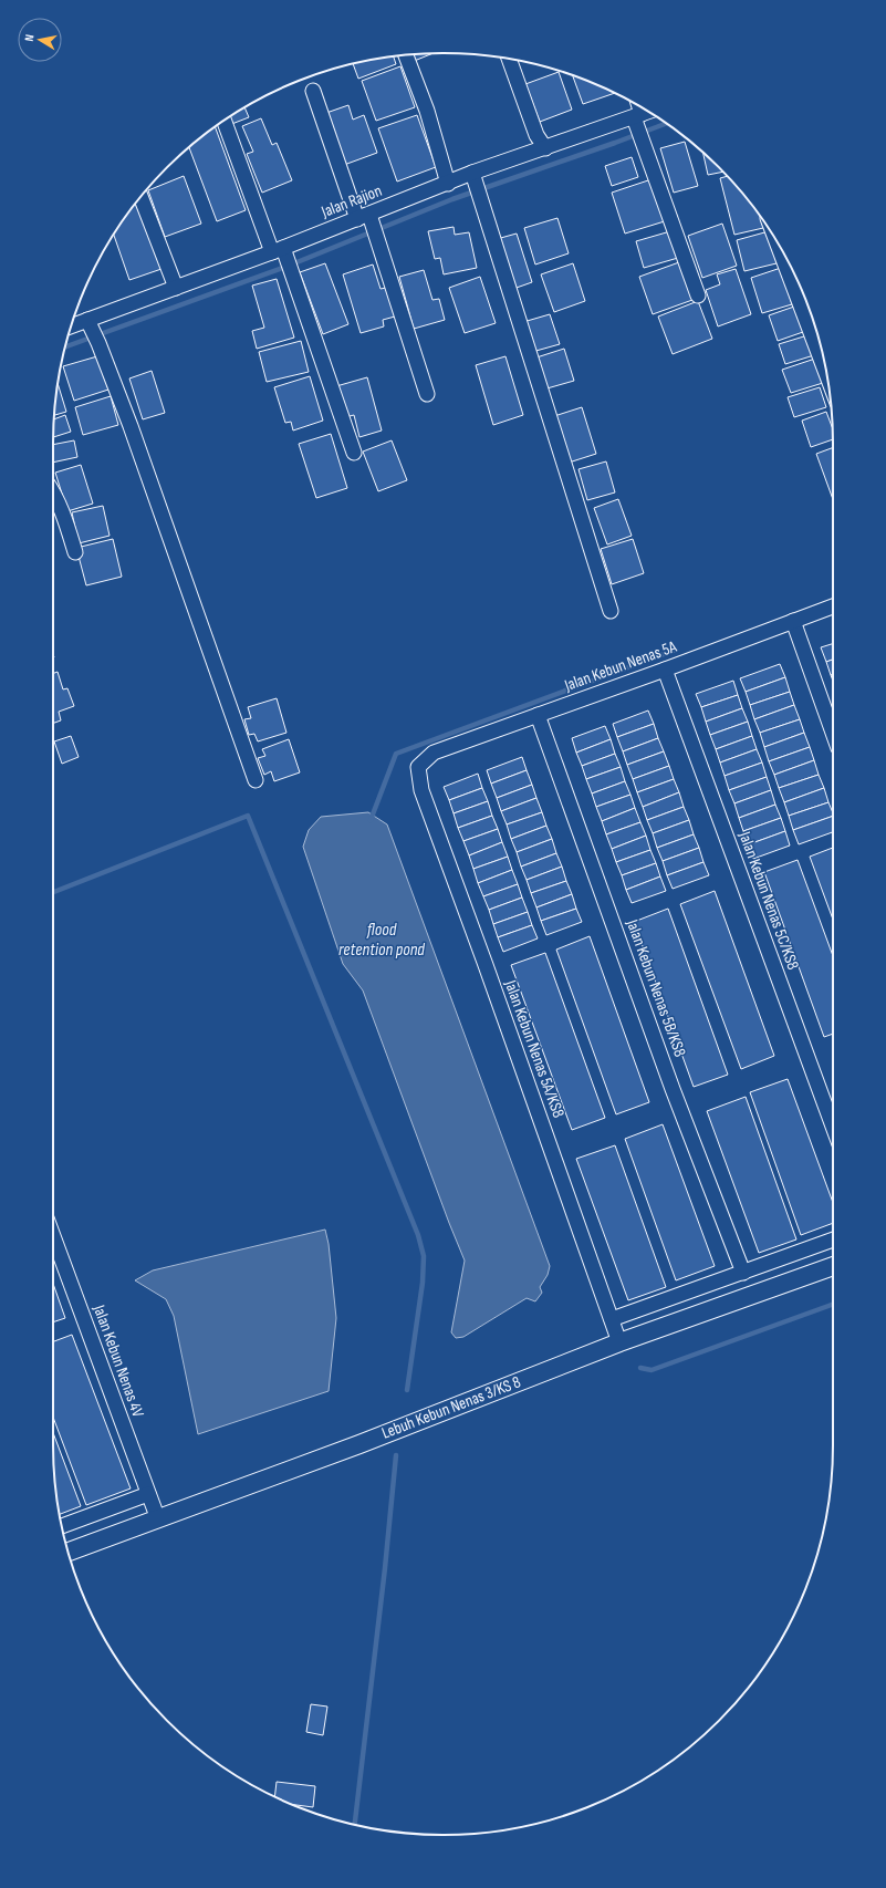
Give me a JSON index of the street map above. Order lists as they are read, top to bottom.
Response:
{
  "streets": {
    "street": [
      "Jalan Rajion",
      "Jalan Kebun Nenas 5A",
      "Jalan Kebun Nenas 5C/KS8",
      "Jalan Kebun Nenas 5B/KS8",
      "Jalan Kebun Nenas 5A/KS8",
      "Jalan Kebun Nenas 4V",
      "Lebuh Kebun Nenas 3/KS 8"
    ]
  },
  "crossings": [
    ["Jalan Kebun Nenas 5A", "Jalan Kebun Nenas 5C/KS8"],
    ["Jalan Kebun Nenas 5A", "Jalan Kebun Nenas 5B/KS8"],
    ["Jalan Kebun Nenas 5A", "Jalan Kebun Nenas 5A/KS8"],
    ["Jalan Kebun Nenas 5A/KS8", "Lebuh Kebun Nenas 3/KS 8"],
    ["Jalan Kebun Nenas 4V", "Lebuh Kebun Nenas 3/KS 8"]
  ],
  "water": ["flood retention pond"],
  "north": "left"
}
